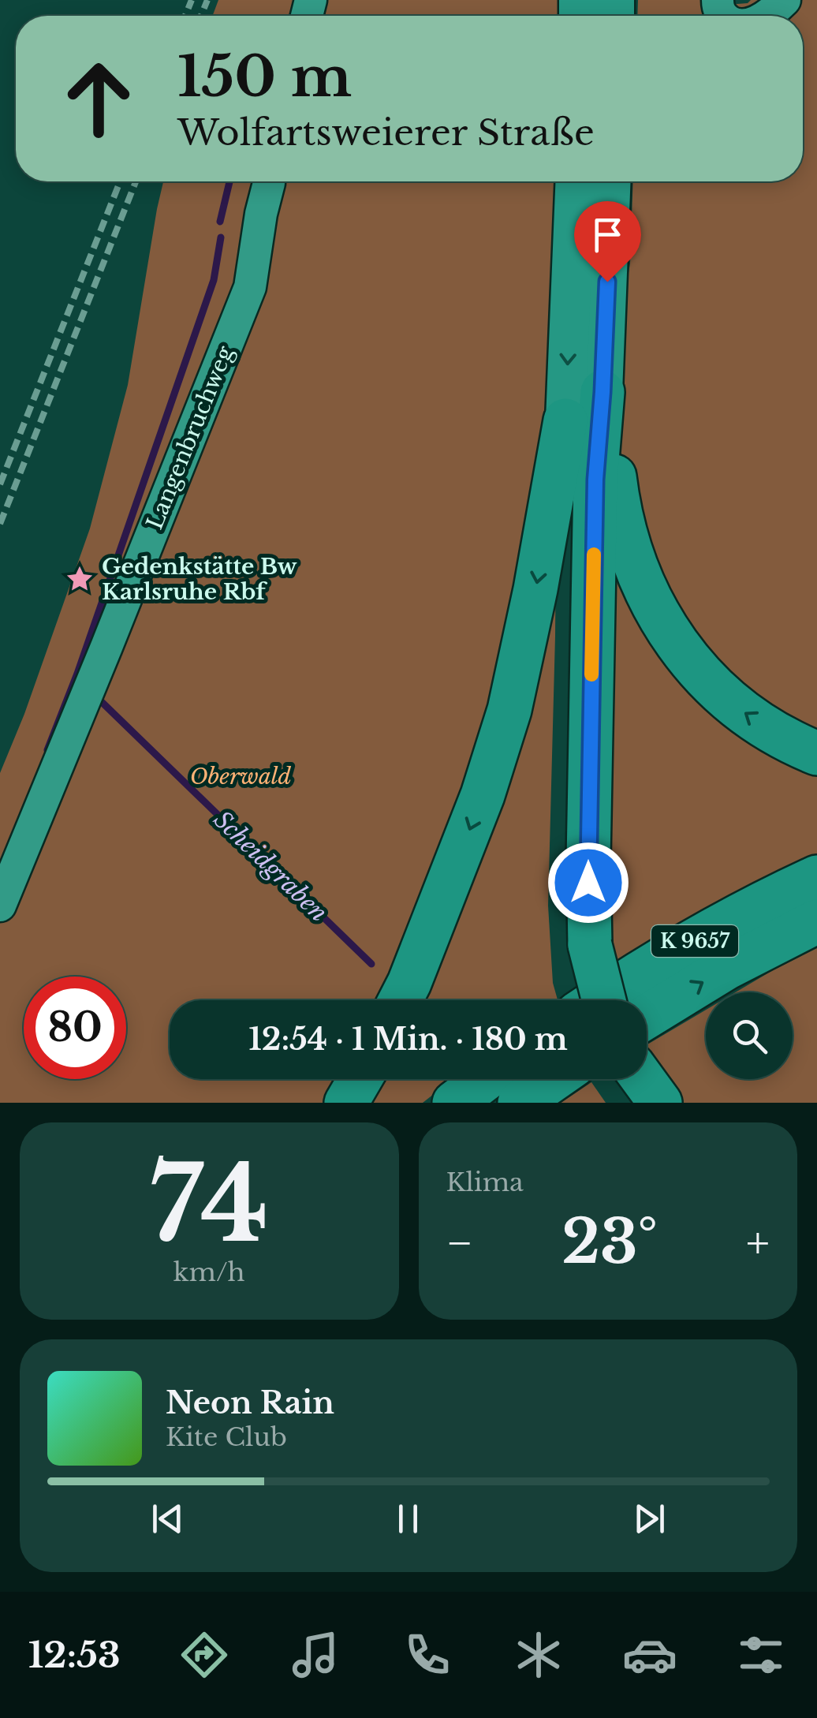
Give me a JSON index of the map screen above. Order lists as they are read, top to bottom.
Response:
{
  "streets": {
    "highway": ["K 9657"],
    "lane": ["Langenbruchweg"]
  },
  "water": ["Scheidgraben"],
  "parks": ["Oberwald"],
  "places": {
    "place": ["Gedenkstätte Bw Karlsruhe Rbf"]
  },
  "page": {
    "turn": ["150 m", "Wolfartsweierer Straße"],
    "limit": "80",
    "trip": "12:54 · 1 Min. · 180 m",
    "tile": [
      ["74", "km/h"],
      "Klima"
    ],
    "heat": ["−", "23°", "+"],
    "song": ["Neon Rain", "Kite Club"],
    "tabs": "12:53"
  }
}
